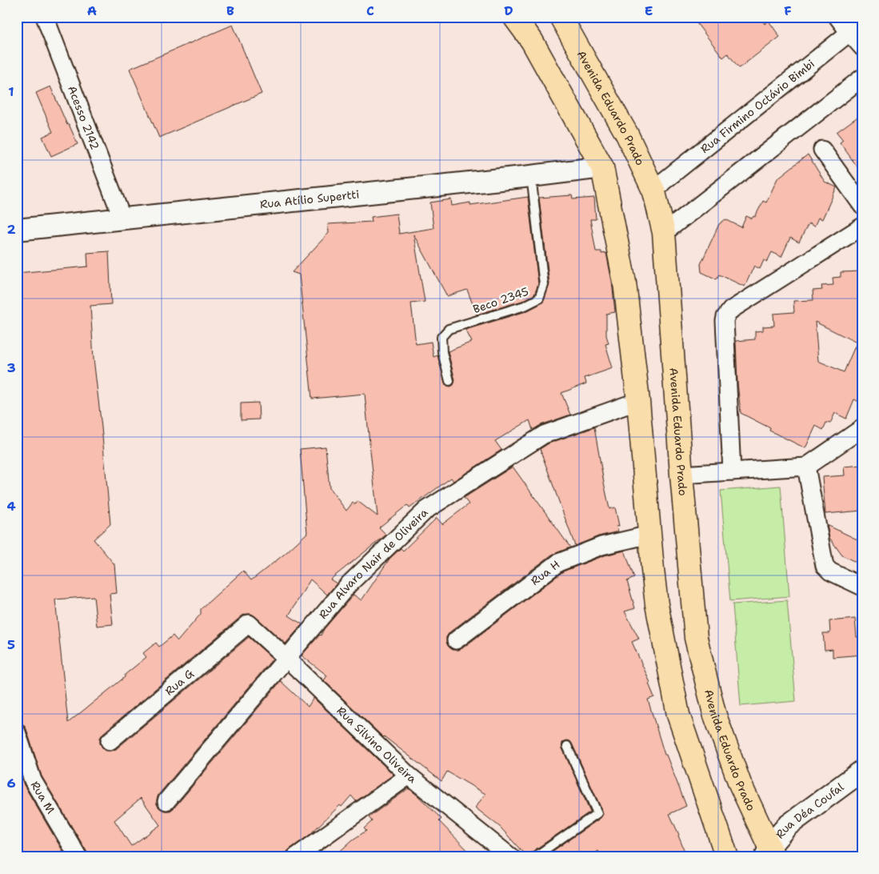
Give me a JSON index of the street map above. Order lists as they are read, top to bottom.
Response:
{
  "streets": {
    "main road": ["Avenida Eduardo Prado"],
    "street": [
      "Rua Firmino Octávio Bimbi",
      "Acesso 2142",
      "Rua Atílio Supertti",
      "Rua Alvaro Nair de Oliveira",
      "Rua H",
      "Rua G",
      "Rua Silvino Oliveira",
      "Rua M",
      "Rua Déa Coufal"
    ],
    "lane": ["Beco 2345"]
  },
  "crossings": [
    ["Rua Firmino Octávio Bimbi", "Avenida Eduardo Prado"],
    ["Avenida Eduardo Prado", "Rua Déa Coufal"],
    ["Acesso 2142", "Rua Atílio Supertti"],
    ["Rua Atílio Supertti", "Beco 2345"],
    ["Rua Alvaro Nair de Oliveira", "Rua Silvino Oliveira"],
    ["Rua G", "Rua Silvino Oliveira"]
  ],
  "grid": {
    "columns": [
      "A",
      "B",
      "C",
      "D",
      "E",
      "F"
    ],
    "rows": [
      "1",
      "2",
      "3",
      "4",
      "5",
      "6"
    ]
  }
}
